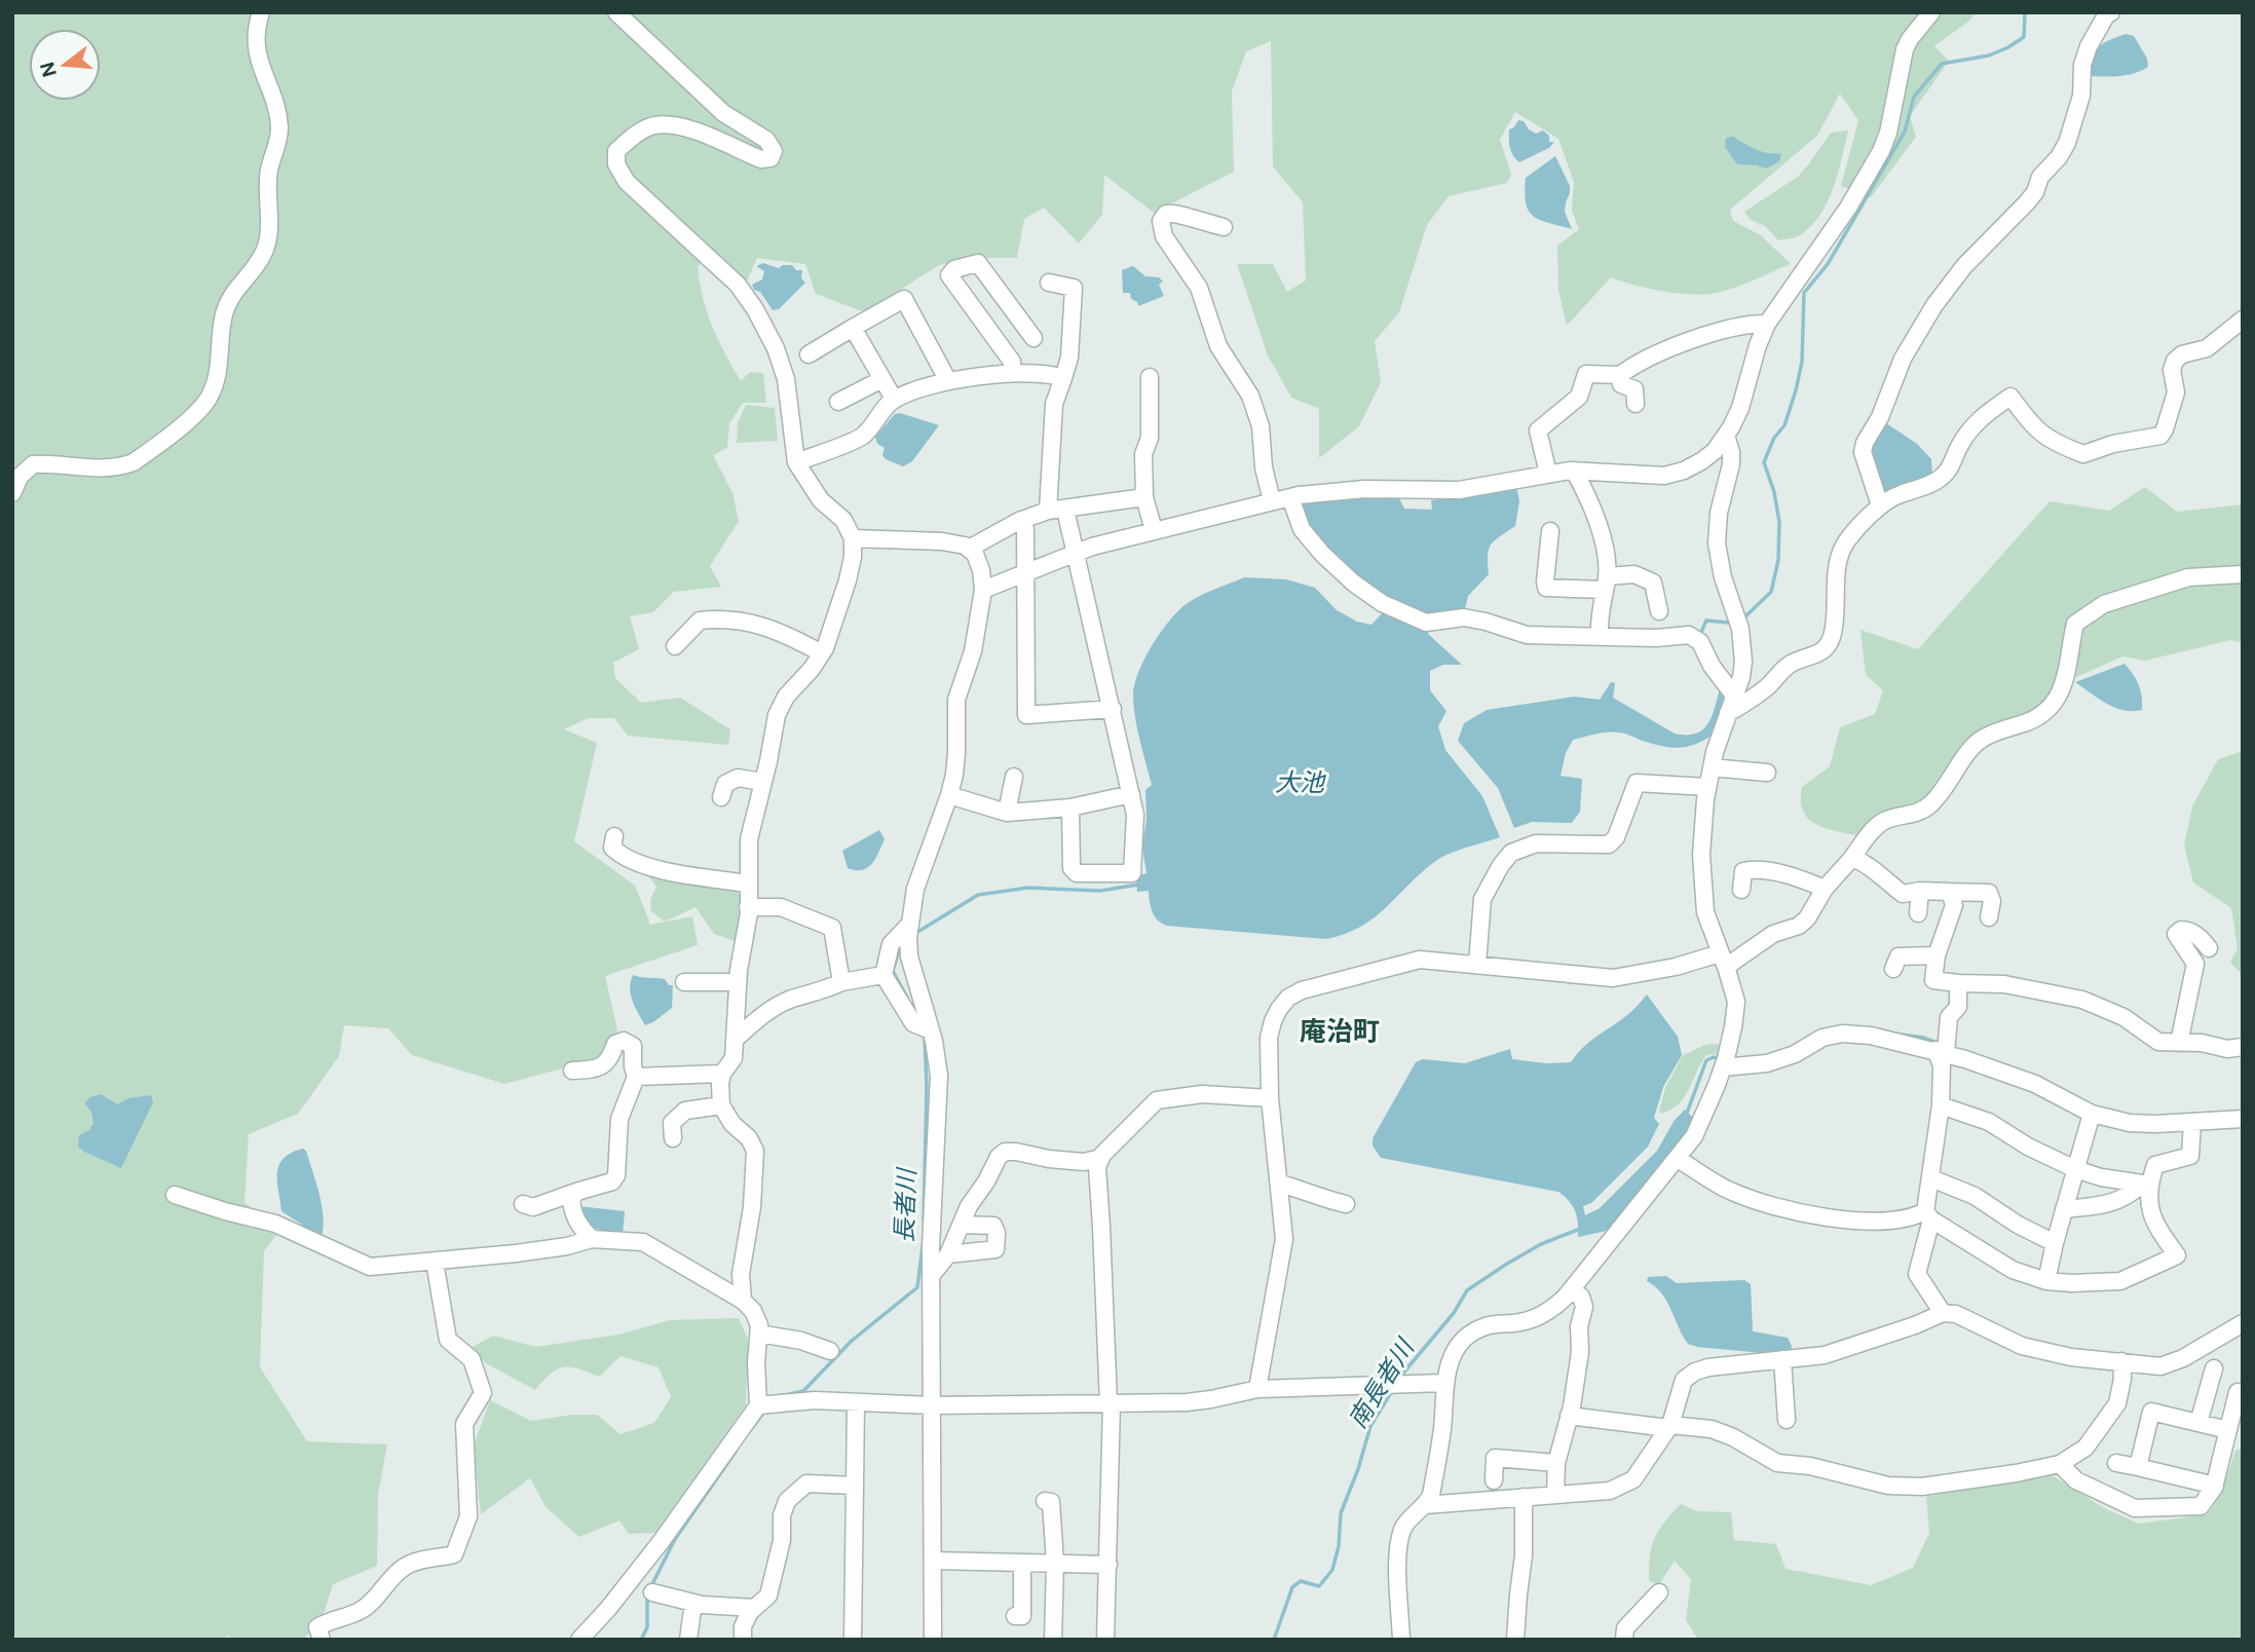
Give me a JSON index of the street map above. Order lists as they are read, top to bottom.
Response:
{
  "districts": ["庵治町"],
  "water": ["大池", "長者川", "南長者川"],
  "north": "left"
}
